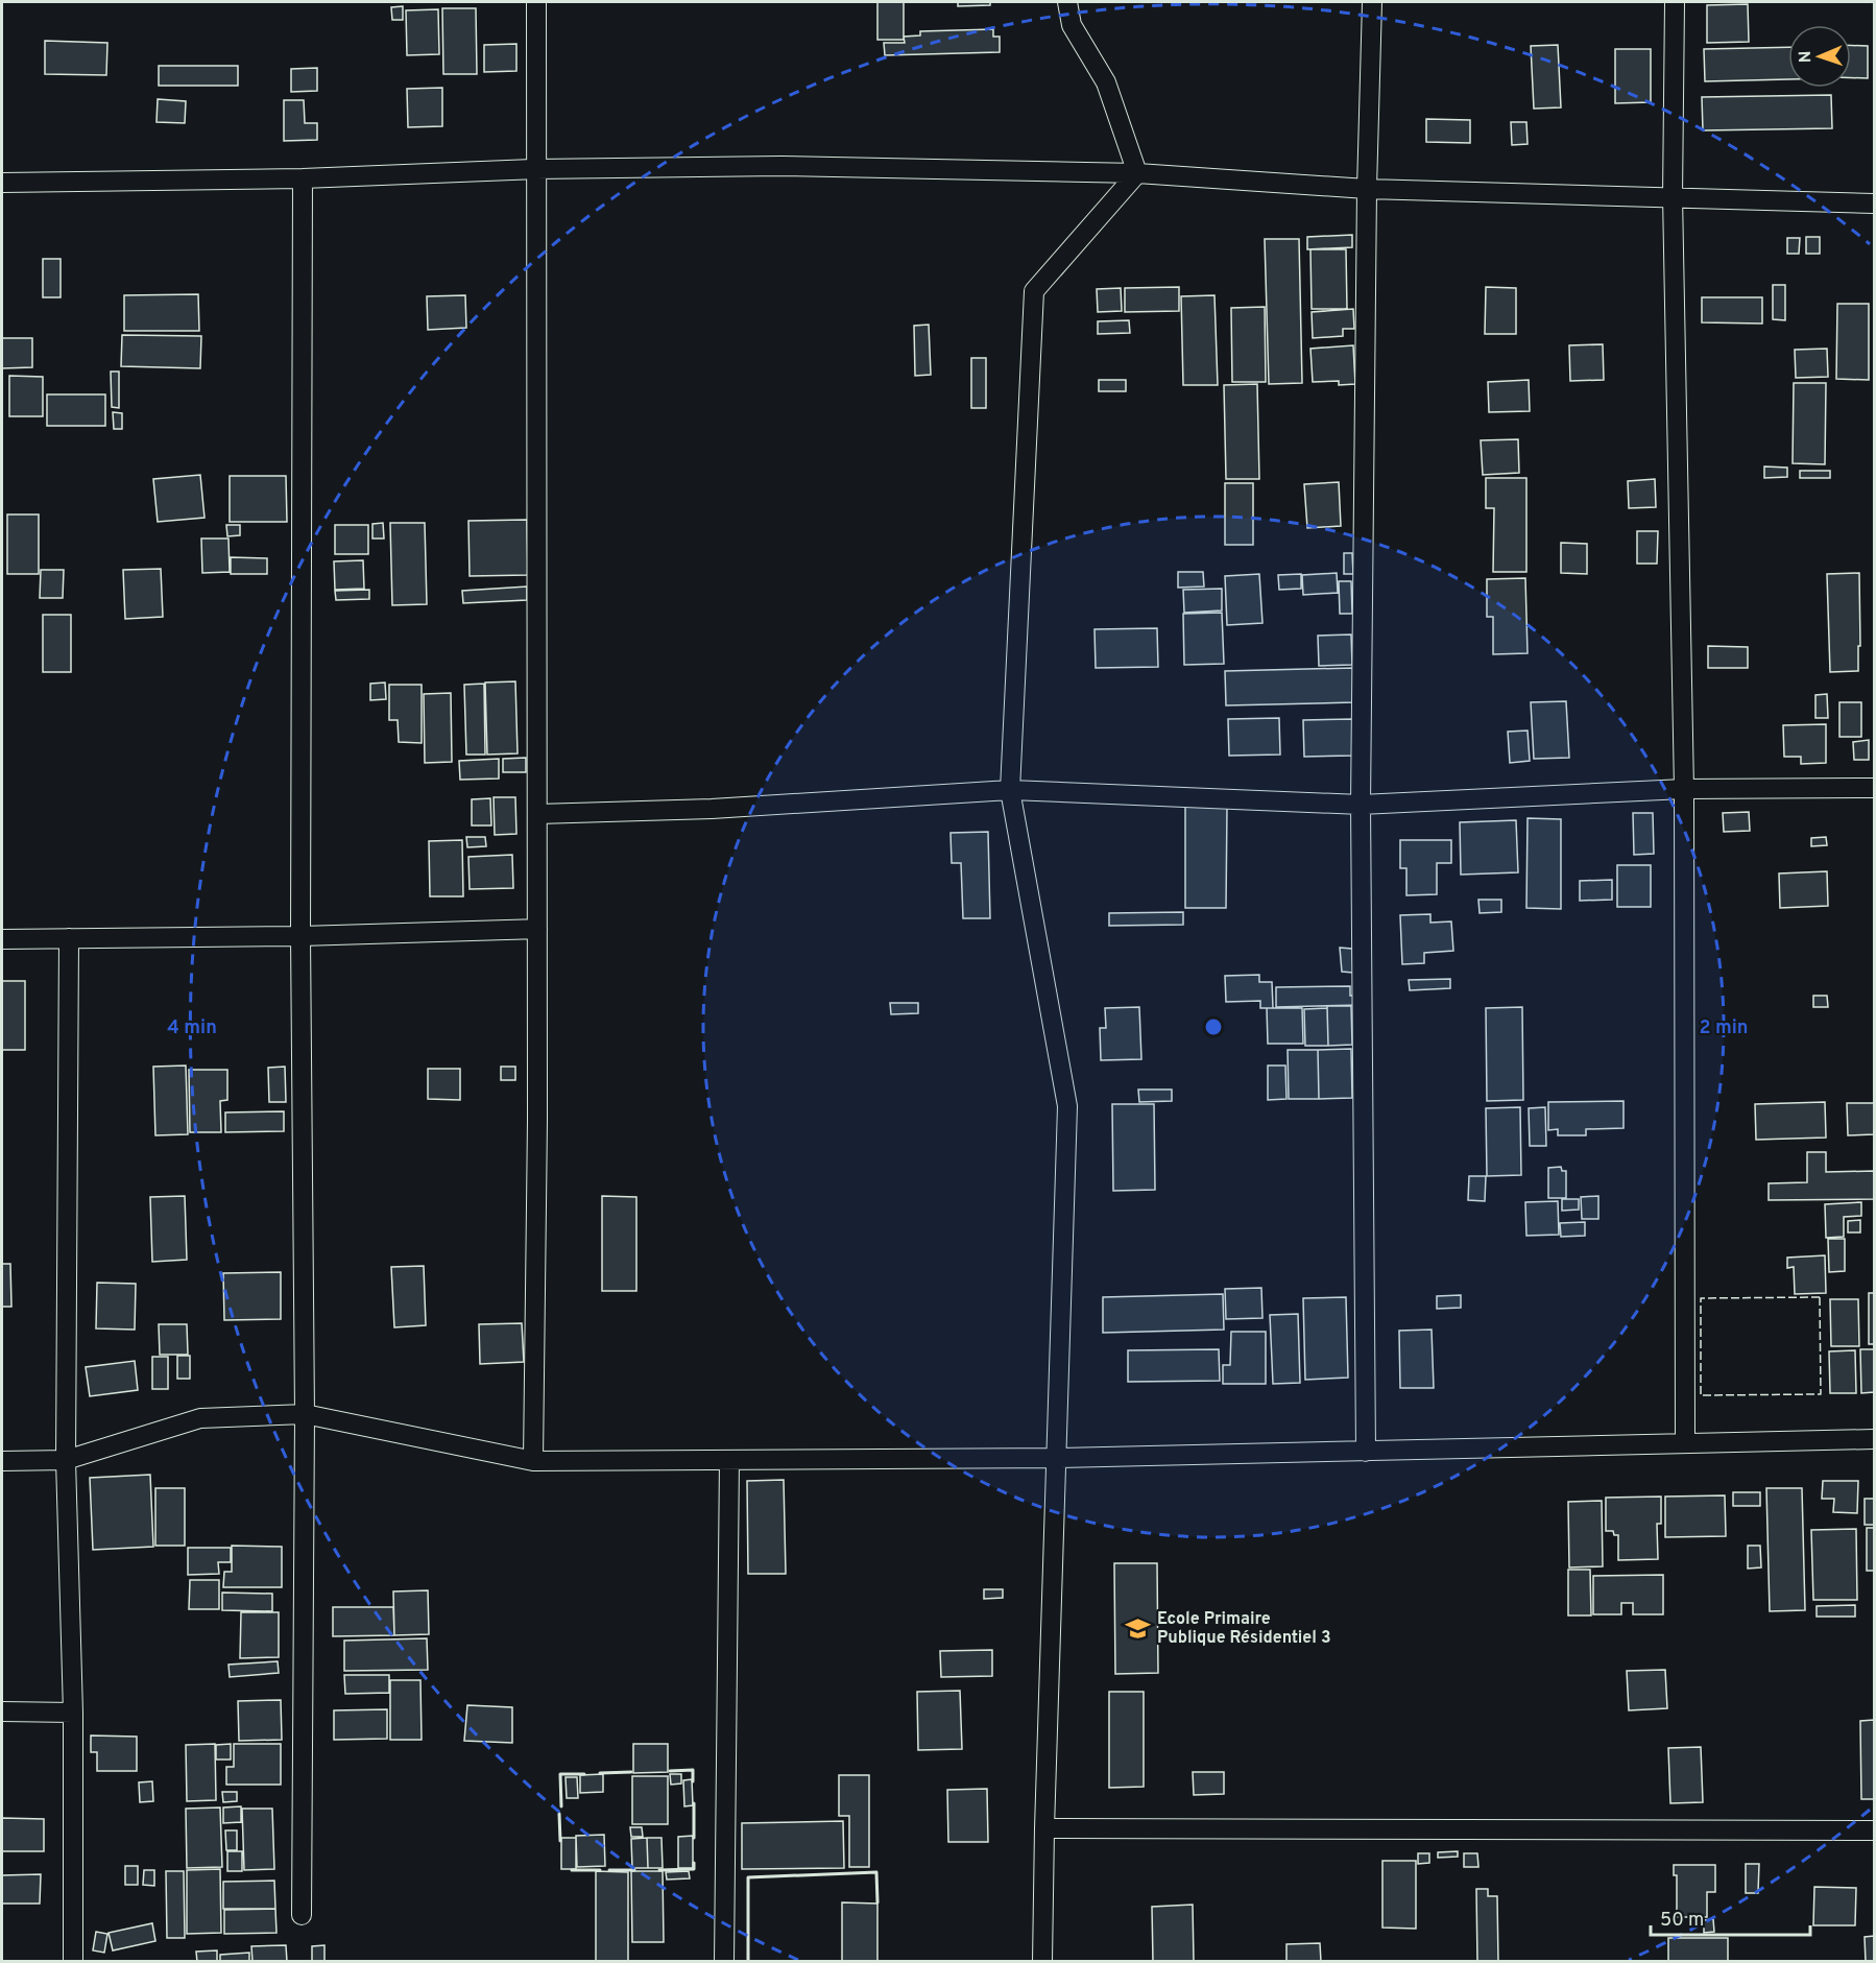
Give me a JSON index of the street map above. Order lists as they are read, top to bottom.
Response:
{
  "places": {
    "school or university": ["Ecole Primaire Publique Résidentiel 3"]
  },
  "scale_bar": "50 m",
  "north": "left",
  "rings": ["2 min", "4 min"]
}
